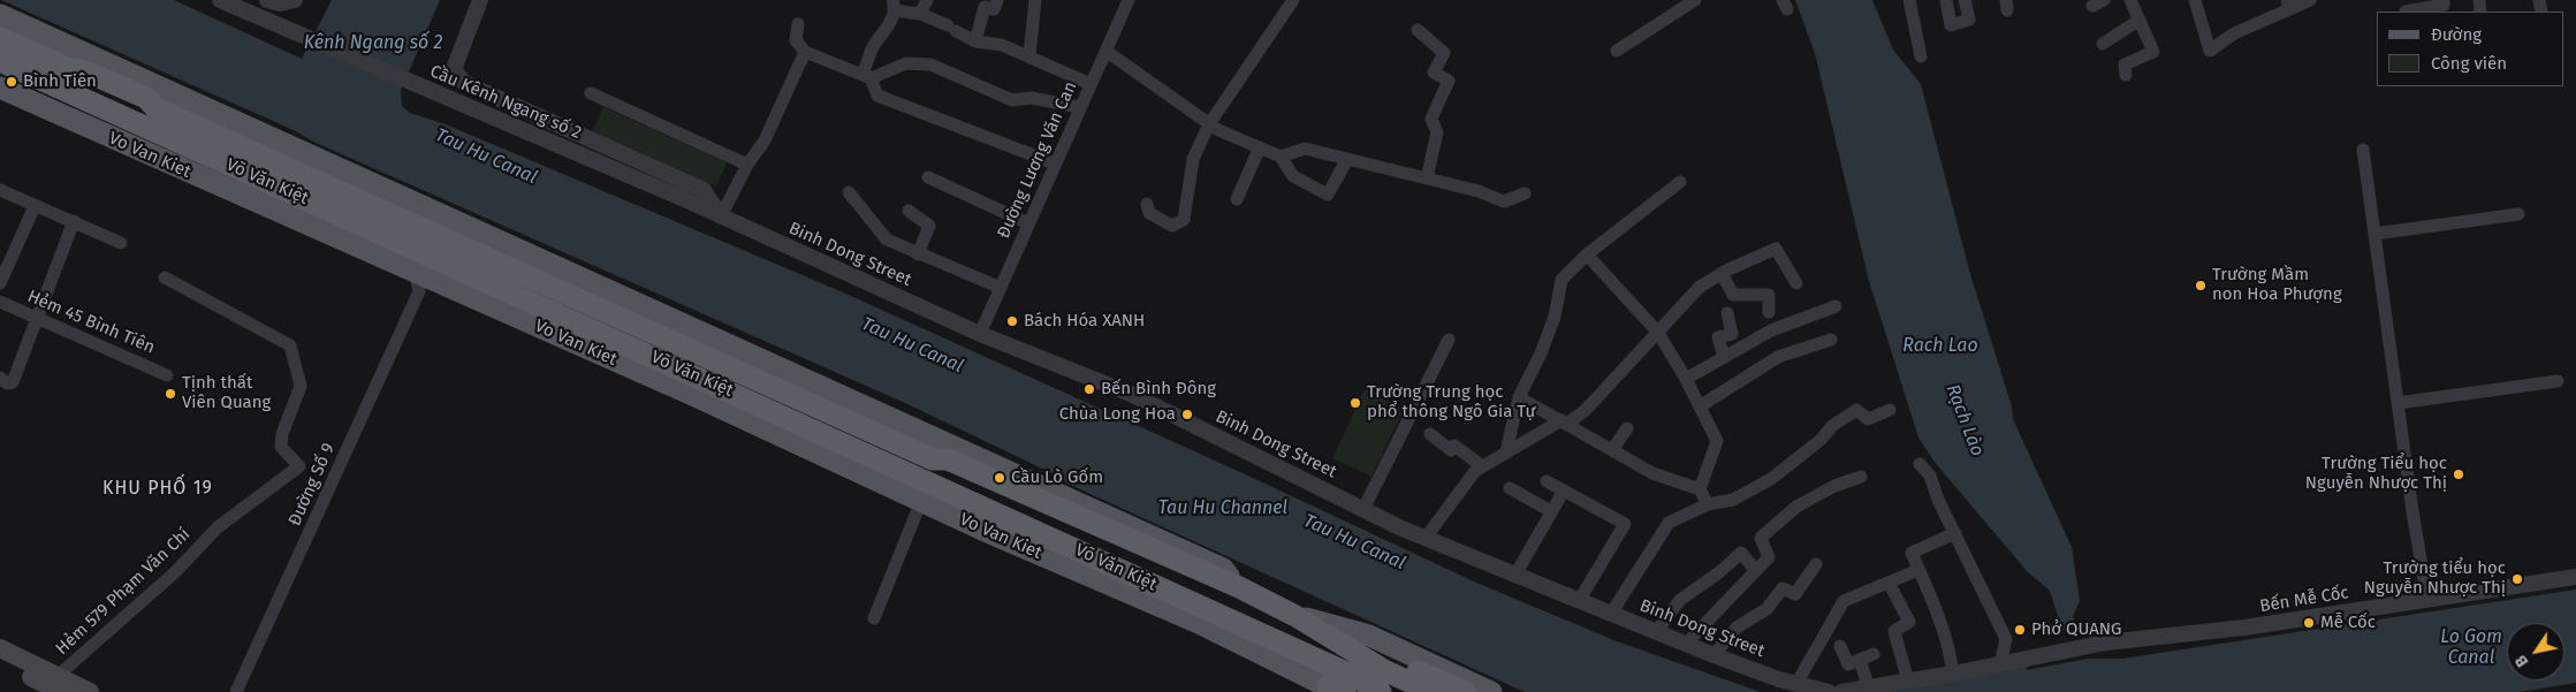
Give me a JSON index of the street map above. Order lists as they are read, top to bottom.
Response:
{
  "streets": {
    "highway": ["Võ Văn Kiệt"],
    "main road": ["Vo Van Kiet"],
    "street": [
      "Cầu Kênh Ngang số 2",
      "Đường Lương Văn Can",
      "Binh Dong Street",
      "Hẻm 45 Bình Tiên",
      "Đường Số 9",
      "Hẻm 579 Phạm Văn Chí",
      "Bến Mễ Cốc"
    ]
  },
  "crossings": [
    ["Cầu Kênh Ngang số 2", "Binh Dong Street"],
    ["Vo Van Kiet", "Đường Số 9"],
    ["Đường Lương Văn Can", "Binh Dong Street"]
  ],
  "districts": ["KHU PHỐ 19"],
  "water": [
    "Kênh Ngang số 2",
    "Tau Hu Canal",
    "Rach Lao",
    "Rạch Lào",
    "Tau Hu Channel",
    "Lo Gom Canal"
  ],
  "places": [
    "Bình Tiên",
    "Trường Mầm non Hoa Phượng",
    "Bách Hóa XANH",
    "Bến Bình Đông",
    "Tịnh thất Viên Quang",
    "Trường Trung học phổ thông Ngô Gia Tự",
    "Chùa Long Hoa",
    "Trường Tiểu học Nguyễn Nhược Thị",
    "Cầu Lò Gốm",
    "Trường tiểu học Nguyễn Nhược Thị",
    "Mễ Cốc",
    "Phở QUANG"
  ],
  "legend": ["Đường", "Công viên"],
  "north": "bottom left"
}
